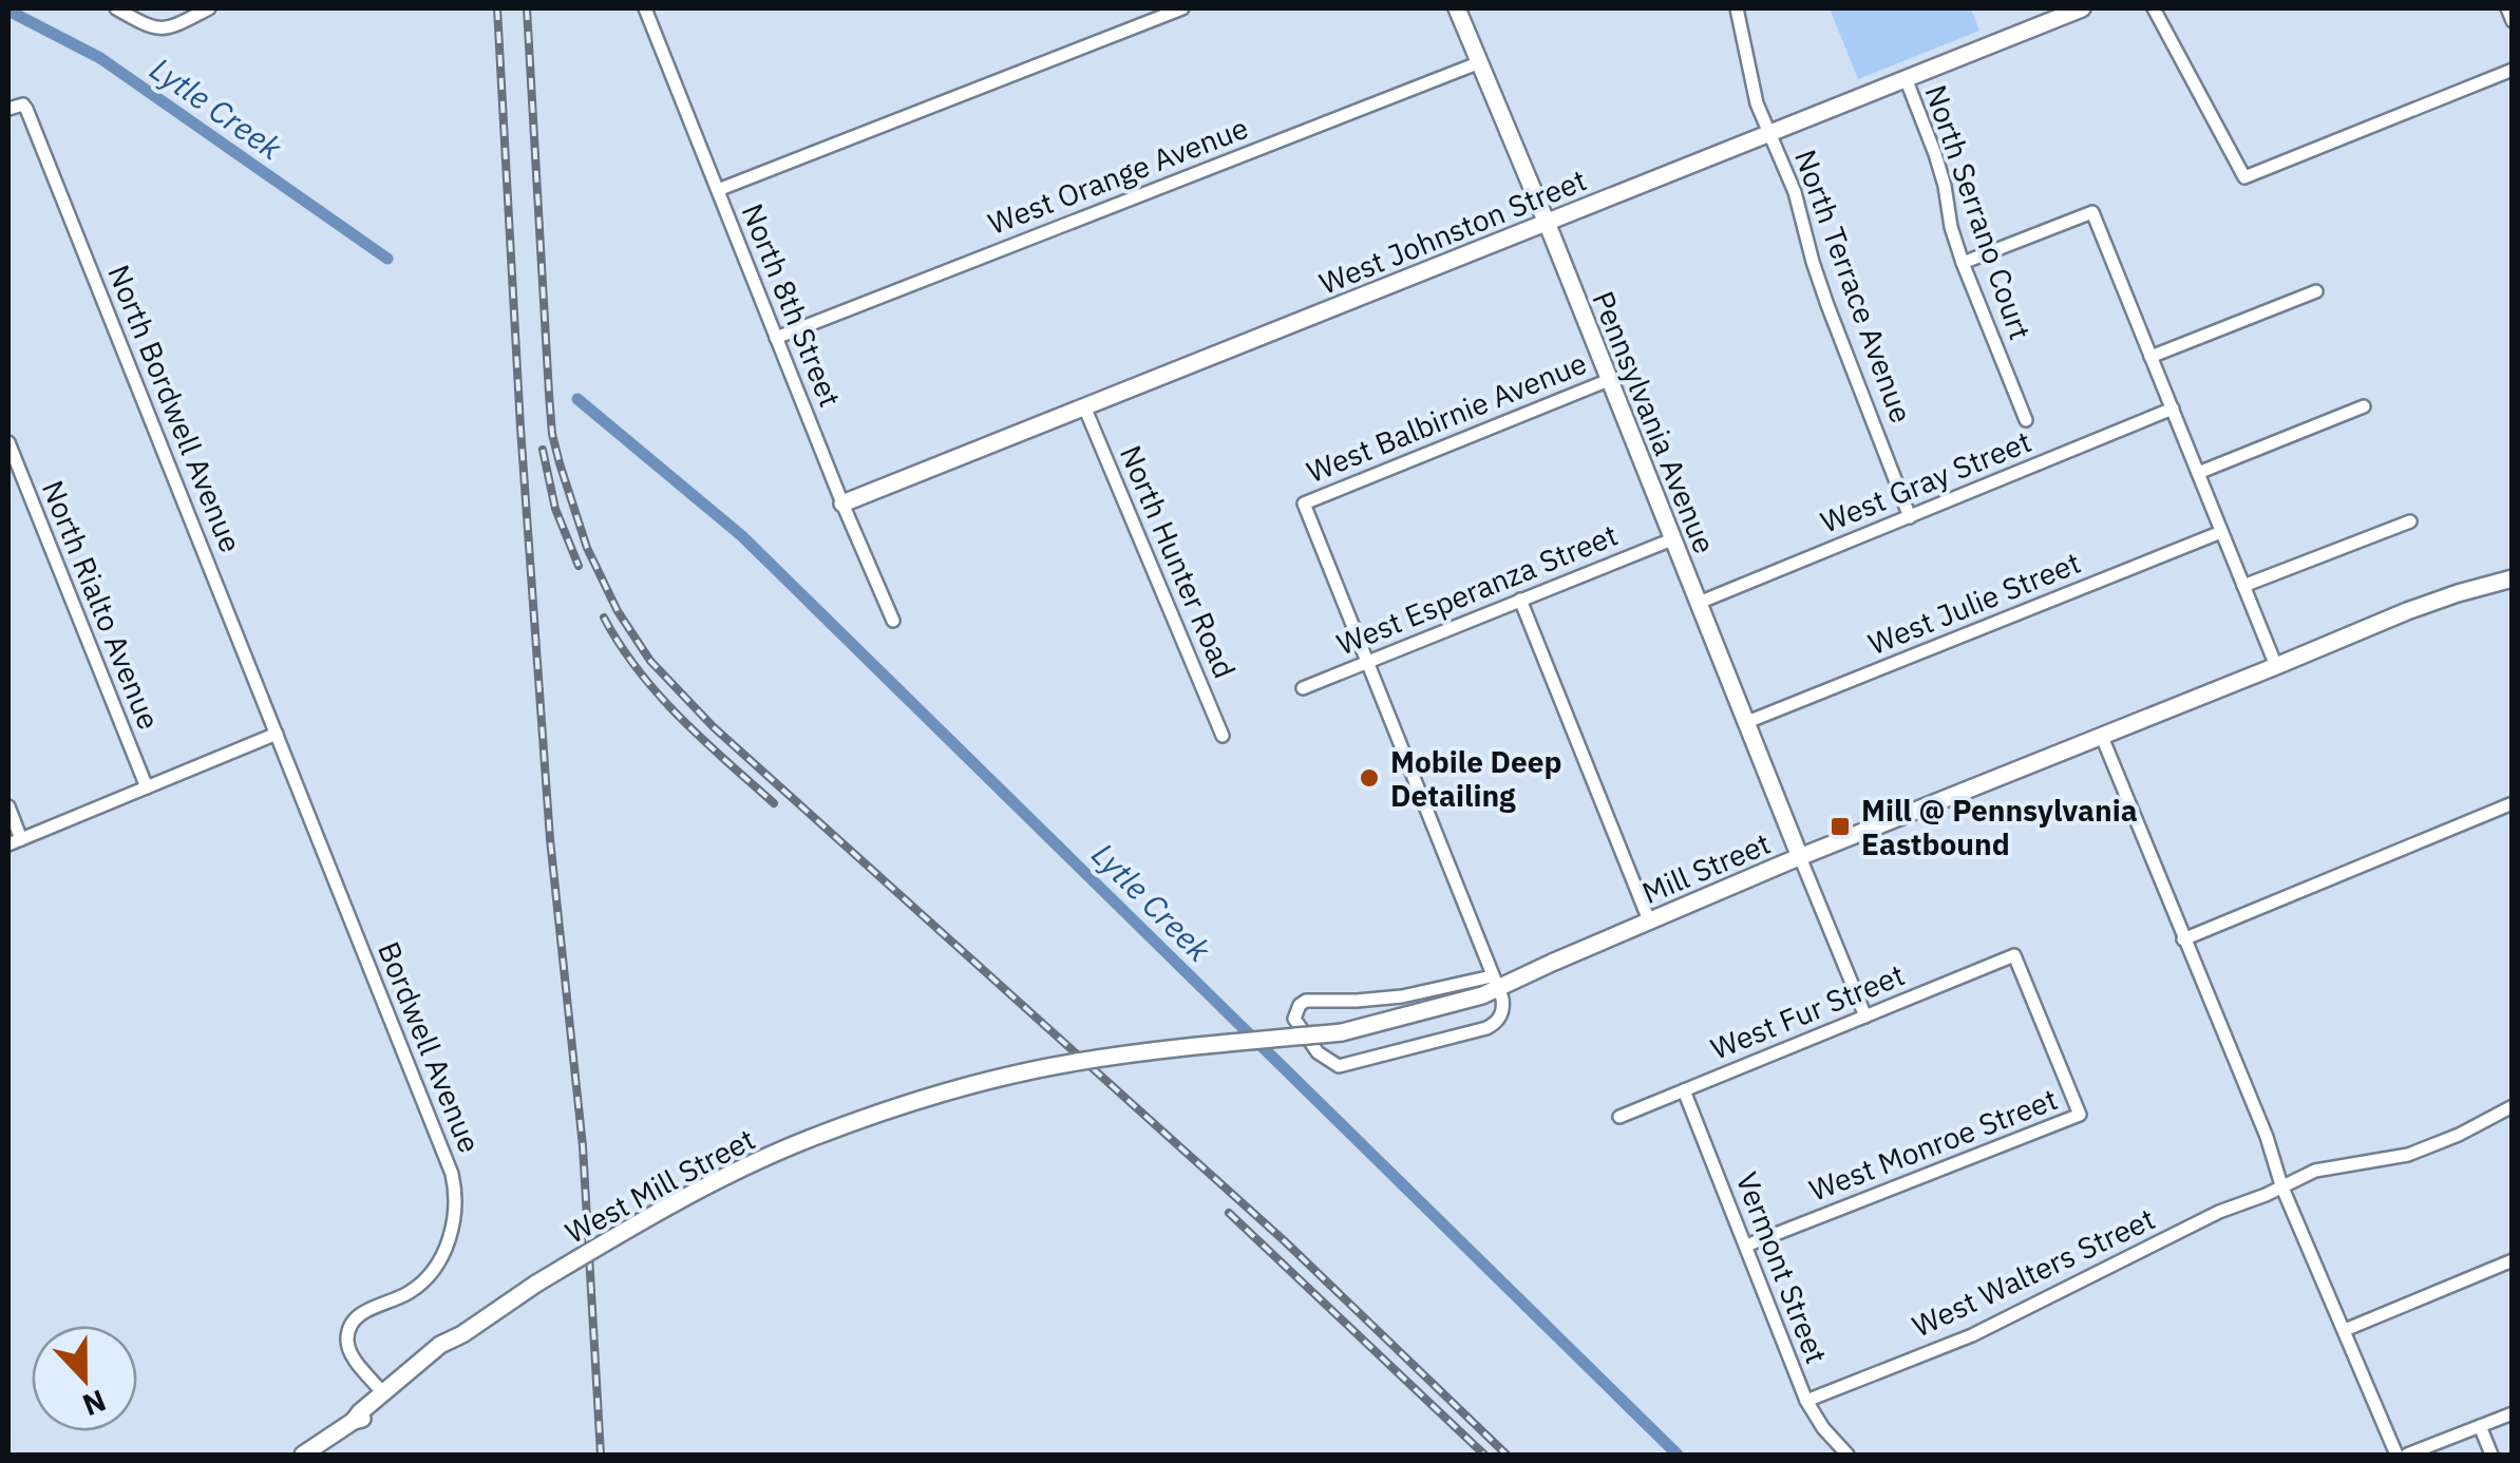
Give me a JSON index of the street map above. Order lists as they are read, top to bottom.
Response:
{
  "streets": {
    "main road": [
      "West Johnston Street",
      "Pennsylvania Avenue",
      "Mill Street",
      "West Mill Street"
    ],
    "street": [
      "West Orange Avenue",
      "North Serrano Court",
      "North Terrace Avenue",
      "North 8th Street",
      "North Bordwell Avenue",
      "West Balbirnie Avenue",
      "West Gray Street",
      "North Hunter Road",
      "West Esperanza Street",
      "West Julie Street",
      "North Rialto Avenue",
      "West Fur Street",
      "Bordwell Avenue",
      "West Monroe Street",
      "Vermont Street",
      "West Walters Street"
    ]
  },
  "crossings": [
    ["West Orange Avenue", "North 8th Street"],
    ["West Orange Avenue", "Pennsylvania Avenue"],
    ["North Serrano Court", "West Johnston Street"],
    ["West Johnston Street", "North Terrace Avenue"],
    ["West Johnston Street", "North 8th Street"],
    ["West Johnston Street", "Pennsylvania Avenue"],
    ["West Johnston Street", "North Hunter Road"],
    ["North Terrace Avenue", "West Gray Street"],
    ["North Bordwell Avenue", "Bordwell Avenue"],
    ["West Balbirnie Avenue", "Pennsylvania Avenue"],
    ["West Balbirnie Avenue", "West Esperanza Street"],
    ["Pennsylvania Avenue", "West Gray Street"],
    ["Pennsylvania Avenue", "West Esperanza Street"],
    ["Pennsylvania Avenue", "West Julie Street"],
    ["Pennsylvania Avenue", "Mill Street"],
    ["Mill Street", "West Mill Street"],
    ["West Fur Street", "West Monroe Street"],
    ["West Fur Street", "Vermont Street"],
    ["Bordwell Avenue", "West Mill Street"],
    ["West Monroe Street", "Vermont Street"],
    ["Vermont Street", "West Walters Street"]
  ],
  "water": ["Lytle Creek"],
  "places": {
    "other": ["Mobile Deep Detailing"],
    "transit": ["Mill @ Pennsylvania Eastbound"]
  },
  "north": "bottom"
}
